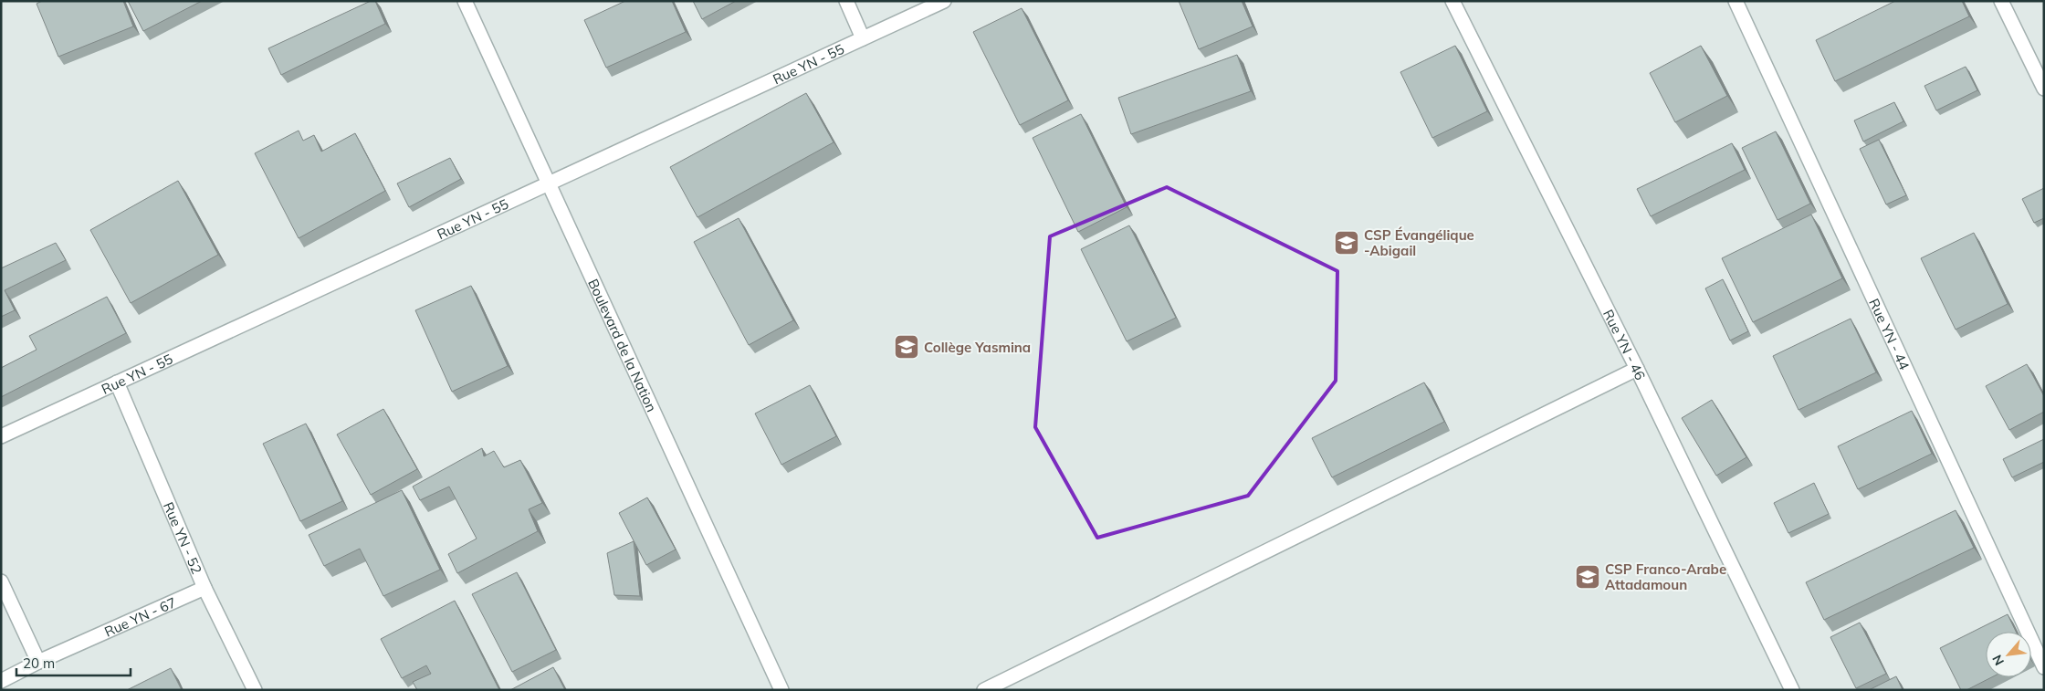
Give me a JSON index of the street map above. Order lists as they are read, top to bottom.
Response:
{
  "streets": {
    "street": [
      "Rue YN - 55",
      "Rue YN - 44",
      "Rue YN - 46",
      "Boulevard de la Nation",
      "Rue YN - 52",
      "Rue YN - 67"
    ]
  },
  "crossings": [
    ["Rue YN - 55", "Boulevard de la Nation"],
    ["Rue YN - 55", "Rue YN - 52"],
    ["Rue YN - 52", "Rue YN - 67"]
  ],
  "places": {
    "school or university": ["CSP Évangélique -Abigail", "Collège Yasmina", "CSP Franco-Arabe Attadamoun"]
  },
  "scale_bar": "20 m",
  "north": "bottom left"
}
